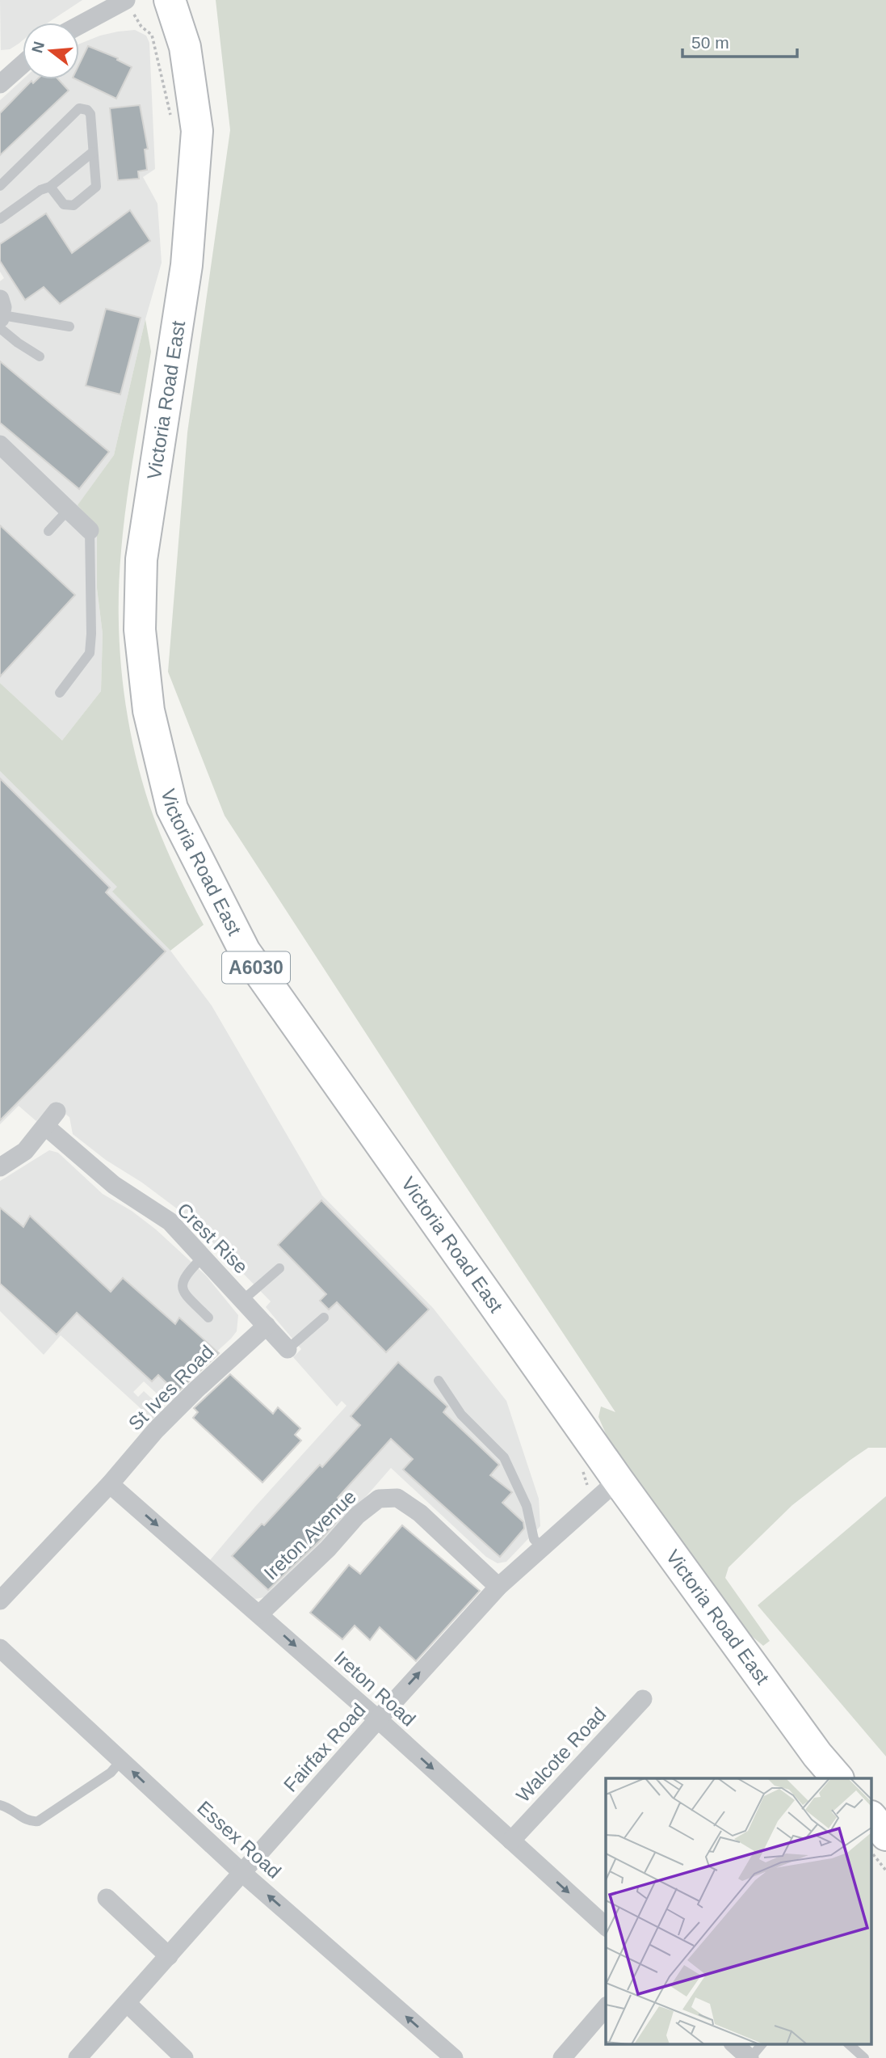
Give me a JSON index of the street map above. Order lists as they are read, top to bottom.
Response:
{
  "streets": {
    "highway": ["Victoria Road East", "A6030"],
    "street": [
      "Crest Rise",
      "St Ives Road",
      "Ireton Avenue",
      "Ireton Road",
      "Fairfax Road",
      "Walcote Road",
      "Essex Road"
    ]
  },
  "crossings": [
    ["Victoria Road East", "Fairfax Road"],
    ["Crest Rise", "St Ives Road"],
    ["St Ives Road", "Ireton Road"],
    ["Ireton Avenue", "Ireton Road"],
    ["Ireton Avenue", "Fairfax Road"],
    ["Ireton Road", "Fairfax Road"],
    ["Ireton Road", "Walcote Road"],
    ["Fairfax Road", "Essex Road"]
  ],
  "one_way": ["Ireton Road", "Essex Road"],
  "scale_bar": "50 m",
  "north": "left"
}
